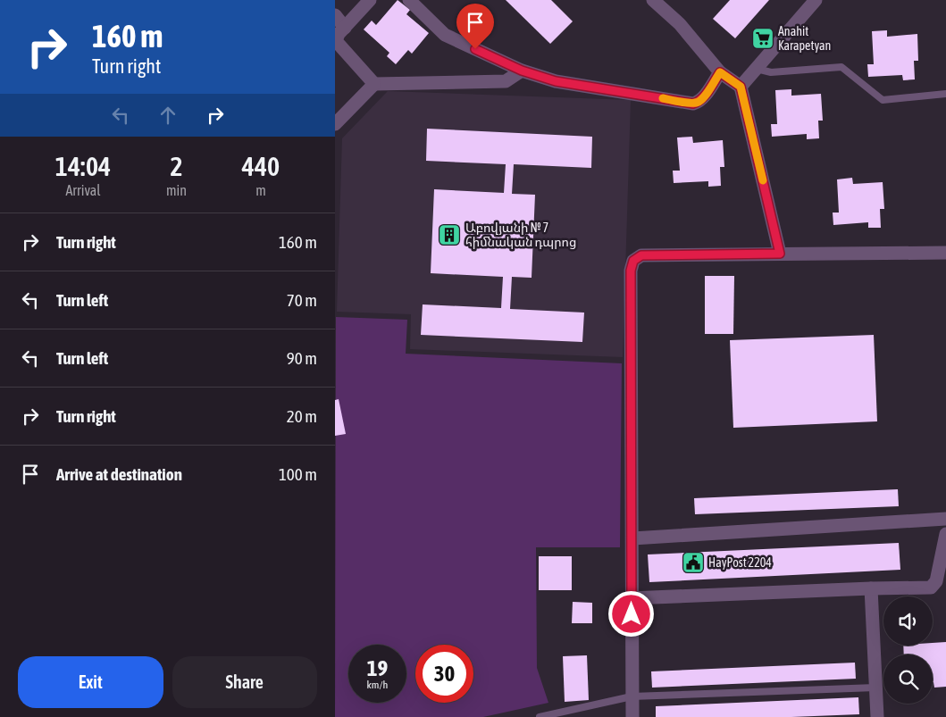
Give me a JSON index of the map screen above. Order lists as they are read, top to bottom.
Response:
{
  "places": {
    "supermarket": ["Anahit Karapetyan"],
    "building": ["Աբովյանի № 7 հիմնական դպրոց"],
    "public building": ["HayPost 2204"]
  },
  "page": {
    "turn": ["160 m", "Turn right"],
    "eta": [
      "14:04",
      "Arrival",
      "2",
      "min",
      "440",
      "m"
    ],
    "list": [
      {
        "name": "Turn right",
        "value": "160 m"
      },
      {
        "name": "Turn left",
        "value": "70 m"
      },
      {
        "name": "Turn left",
        "value": "90 m"
      },
      {
        "name": "Turn right",
        "value": "20 m"
      },
      {
        "name": "Arrive at destination",
        "value": "100 m"
      }
    ],
    "speed": "19 km/h",
    "limit": "30",
    "buttons": ["Exit", "Share"]
  }
}
